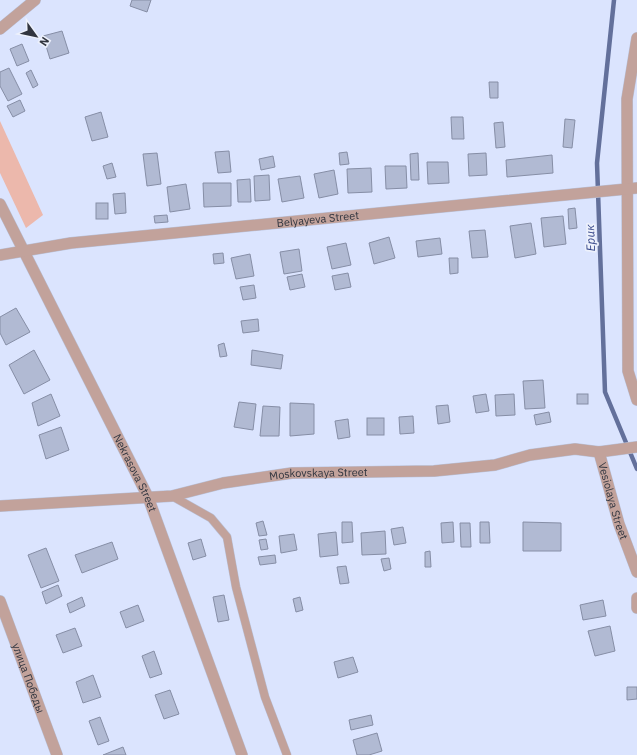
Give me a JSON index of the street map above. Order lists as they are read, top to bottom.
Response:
{
  "streets": {
    "street": [
      "Belyayeva Street",
      "Nekrasova Street",
      "Moskovskaya Street",
      "Vesiolaya Street",
      "улица Победы"
    ]
  },
  "crossings": [
    ["Belyayeva Street", "Nekrasova Street"],
    ["Nekrasova Street", "Moskovskaya Street"],
    ["Moskovskaya Street", "Vesiolaya Street"]
  ],
  "water": ["Ерик"],
  "north": "bottom right"
}
